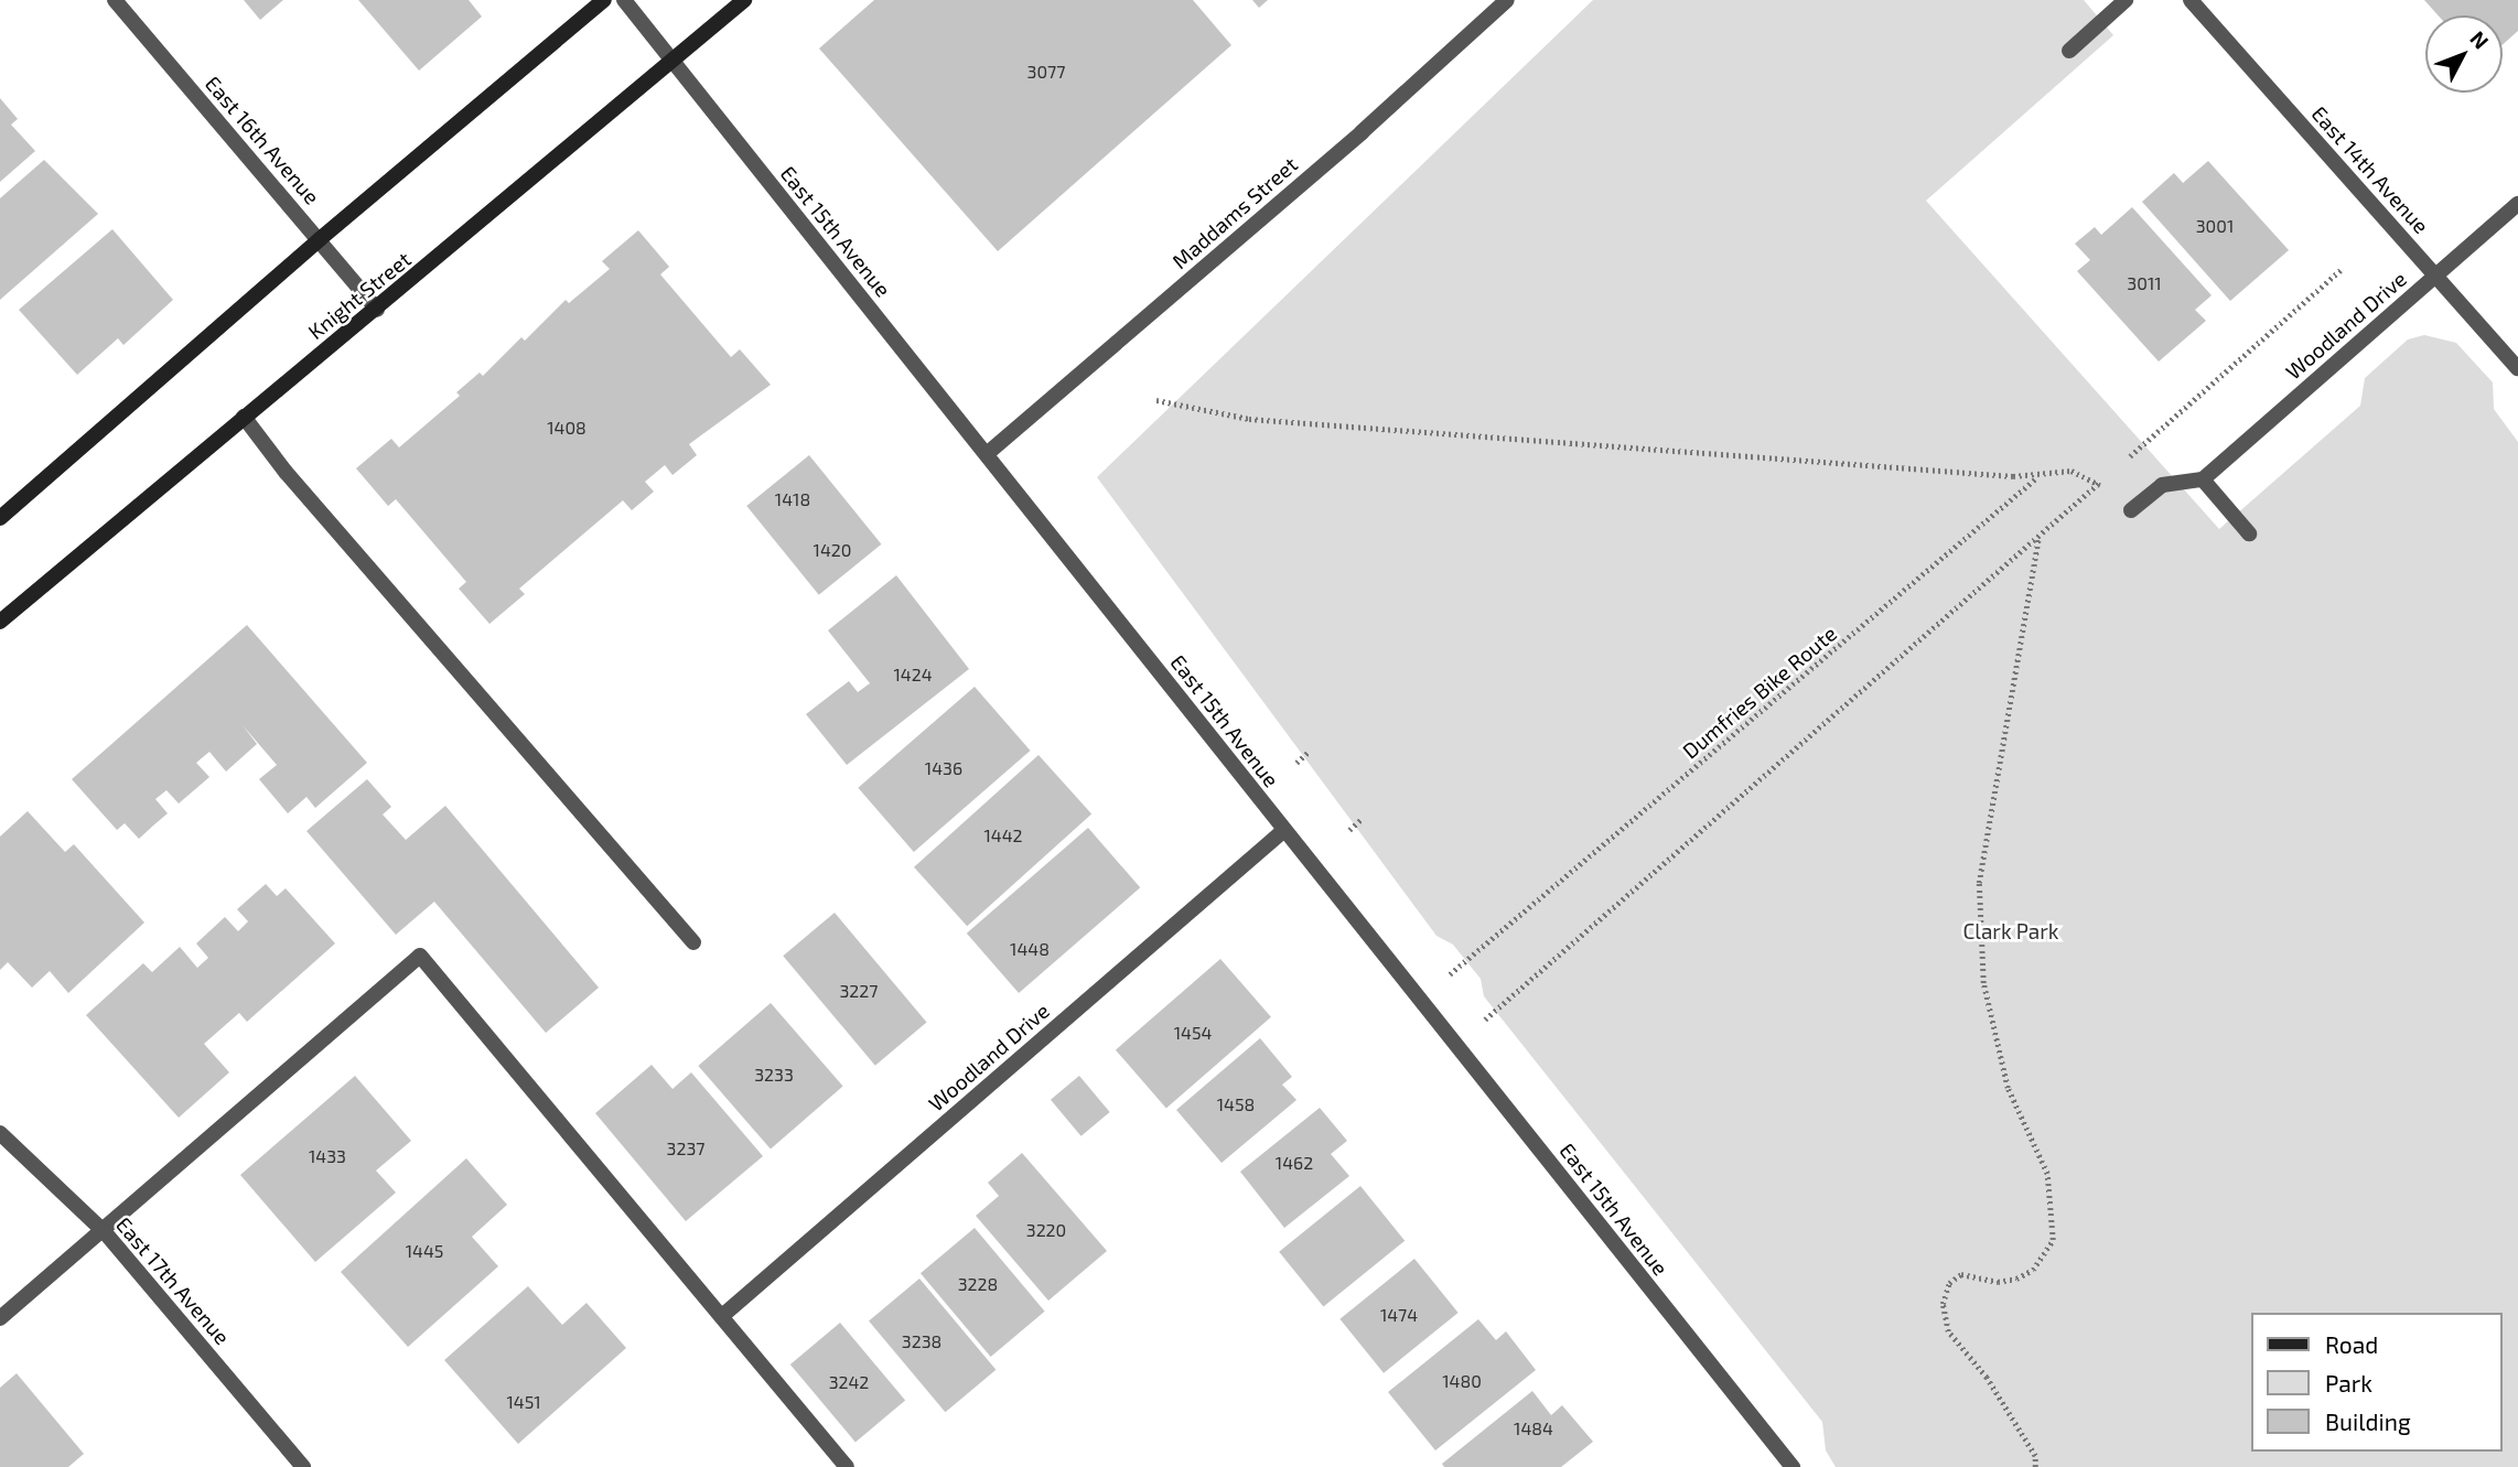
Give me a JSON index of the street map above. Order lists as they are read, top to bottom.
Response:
{
  "streets": {
    "main road": ["Knight Street"],
    "street": [
      "East 16th Avenue",
      "East 14th Avenue",
      "Maddams Street",
      "East 15th Avenue",
      "Woodland Drive",
      "East 17th Avenue"
    ],
    "path": ["Dumfries Bike Route"]
  },
  "crossings": [
    ["East 16th Avenue", "Knight Street"],
    ["East 14th Avenue", "Woodland Drive"],
    ["Maddams Street", "East 15th Avenue"],
    ["East 15th Avenue", "Knight Street"],
    ["East 15th Avenue", "Woodland Drive"],
    ["East 15th Avenue", "Dumfries Bike Route"]
  ],
  "parks": ["Clark Park"],
  "house_numbers": [
    "3077",
    "3001",
    "3011",
    "1408",
    "1418",
    "1420",
    "1424",
    "1436",
    "1442",
    "1448",
    "3227",
    "1454",
    "3233",
    "1458",
    "3237",
    "1433",
    "1462",
    "3220",
    "1445",
    "3228",
    "1474",
    "3238",
    "1480",
    "3242",
    "1451",
    "1484"
  ],
  "legend": ["Road", "Park", "Building"],
  "north": "top right"
}
